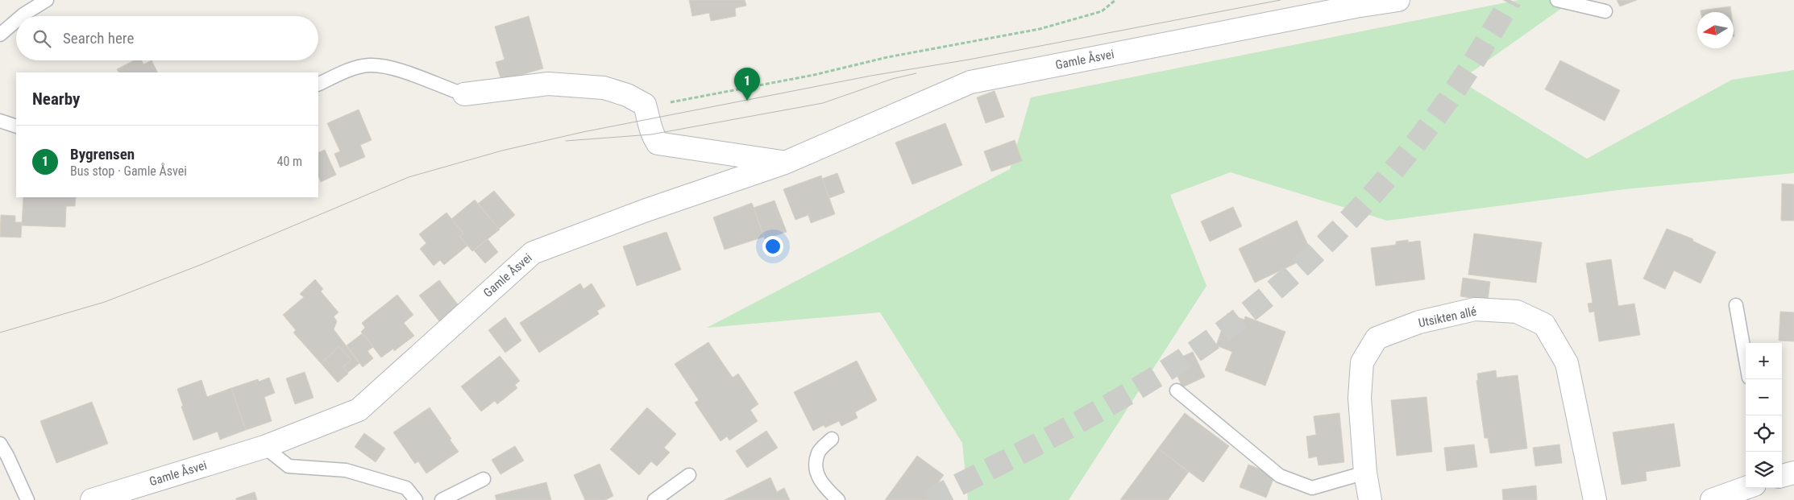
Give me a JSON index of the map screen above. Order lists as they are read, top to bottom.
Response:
{
  "streets": {
    "street": ["Gamle Åsvei", "Utsikten allé"]
  },
  "north": "left",
  "page": {
    "search": "Search here",
    "pins": "1",
    "heading": "Nearby",
    "list": [
      {
        "mark": "1",
        "name": "Bygrensen",
        "note": "Bus stop · Gamle Åsvei",
        "value": "40 m"
      }
    ],
    "map_buttons": ["+", "−"]
  }
}
